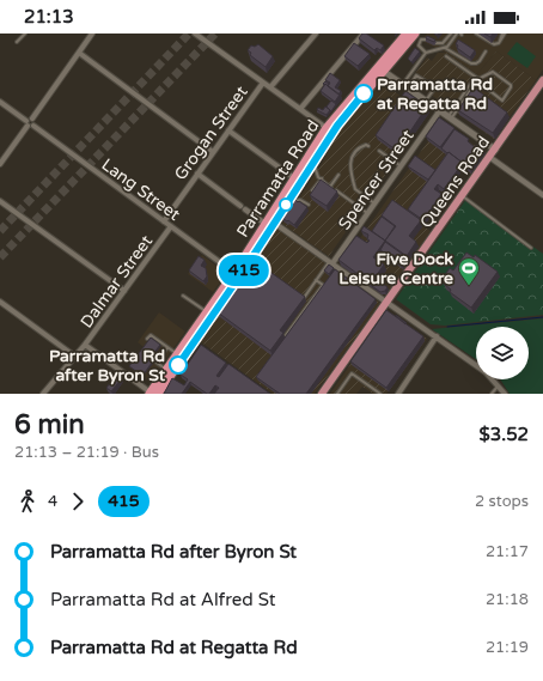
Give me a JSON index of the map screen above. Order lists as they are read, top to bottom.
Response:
{
  "streets": {
    "highway": ["Parramatta Road"],
    "main road": ["Queens Road"],
    "street": [
      "Grogan Street",
      "Spencer Street",
      "Lang Street",
      "Dalmar Street"
    ]
  },
  "crossings": [
    ["Grogan Street", "Lang Street"],
    ["Parramatta Road", "Lang Street"],
    ["Lang Street", "Dalmar Street"]
  ],
  "places": {
    "other": ["Parramatta Rd at Regatta Rd", "Parramatta Rd after Byron St"],
    "sports": ["Five Dock Leisure Centre"]
  },
  "lines": ["bus line 415"],
  "page": {
    "status": "21:13",
    "on_map": "415",
    "heading": ["6 min", "21:13 – 21:19 · Bus", "$3.52"],
    "legs": ["4", "415", "2 stops"],
    "list": [
      {
        "name": "Parramatta Rd after Byron St",
        "value": "21:17"
      },
      {
        "name": "Parramatta Rd at Alfred St",
        "value": "21:18"
      },
      {
        "name": "Parramatta Rd at Regatta Rd",
        "value": "21:19"
      }
    ]
  }
}
